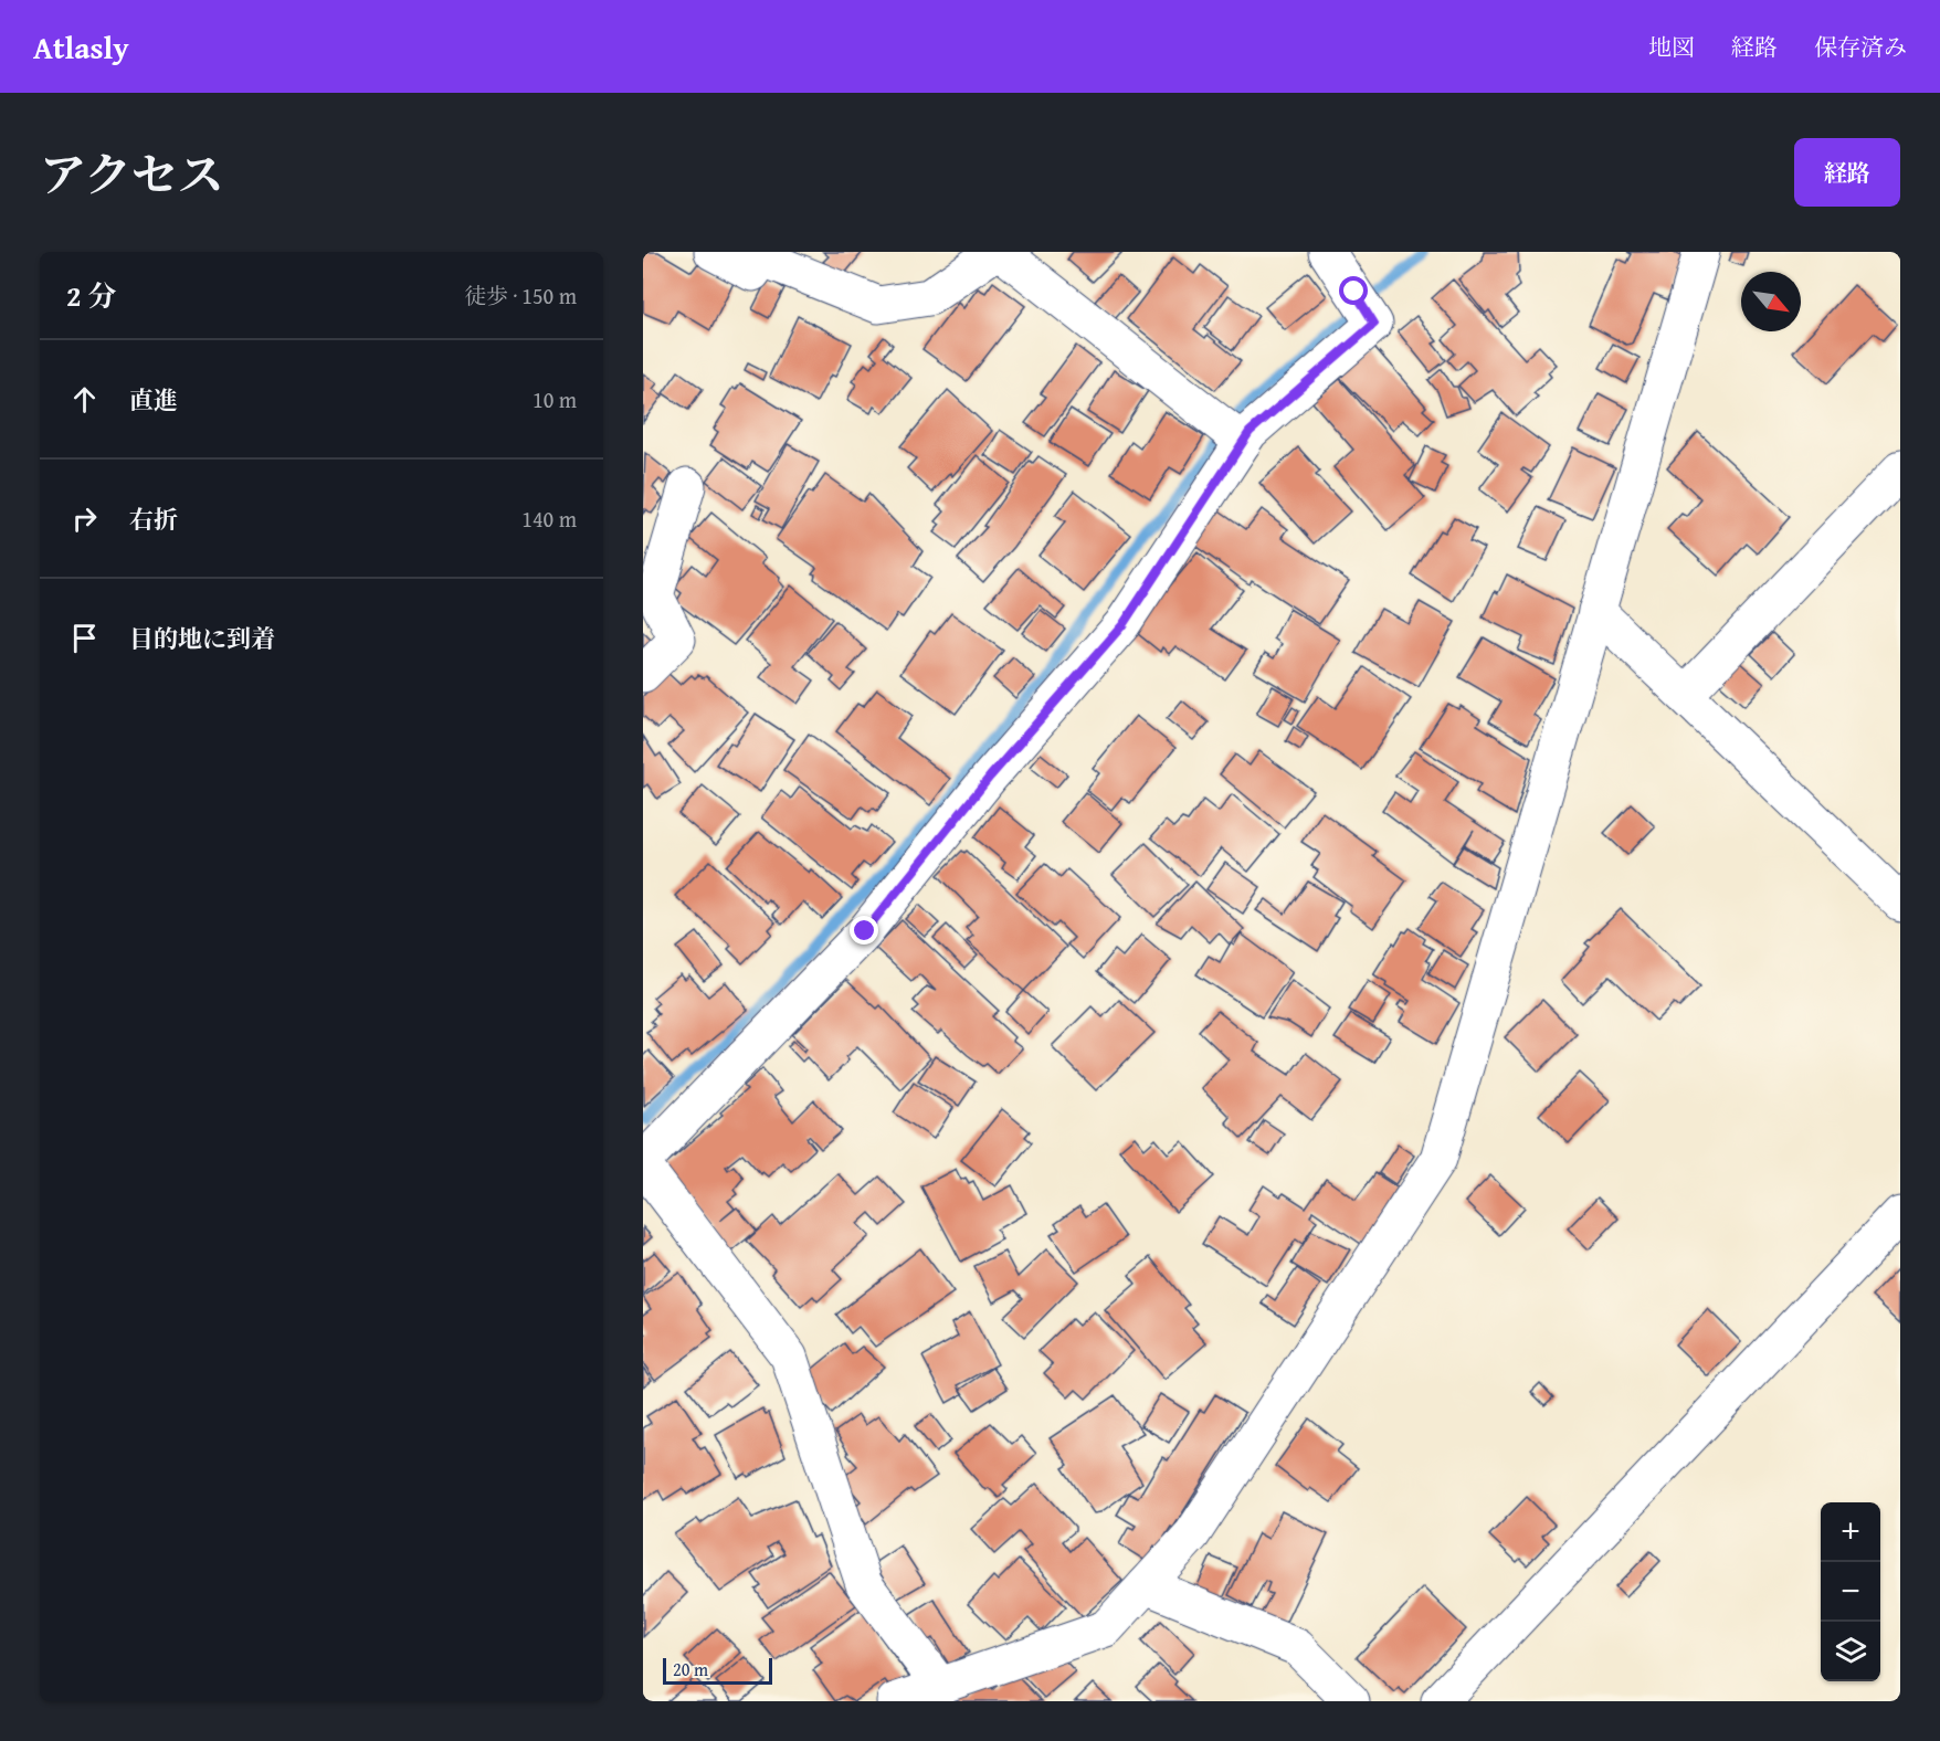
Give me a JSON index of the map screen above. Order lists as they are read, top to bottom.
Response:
{
  "scale_bar": "20 m",
  "north": "bottom right",
  "page": {
    "header": "Atlasly",
    "nav": ["地図", "経路", "保存済み"],
    "title": "アクセス",
    "buttons": "経路",
    "heading": ["2 分", "徒歩 · 150 m"],
    "list": [
      ["直進", "10 m"],
      ["右折", "140 m"],
      "目的地に到着"
    ],
    "map_buttons": ["+", "−"],
    "scale": "20 m"
  }
}
